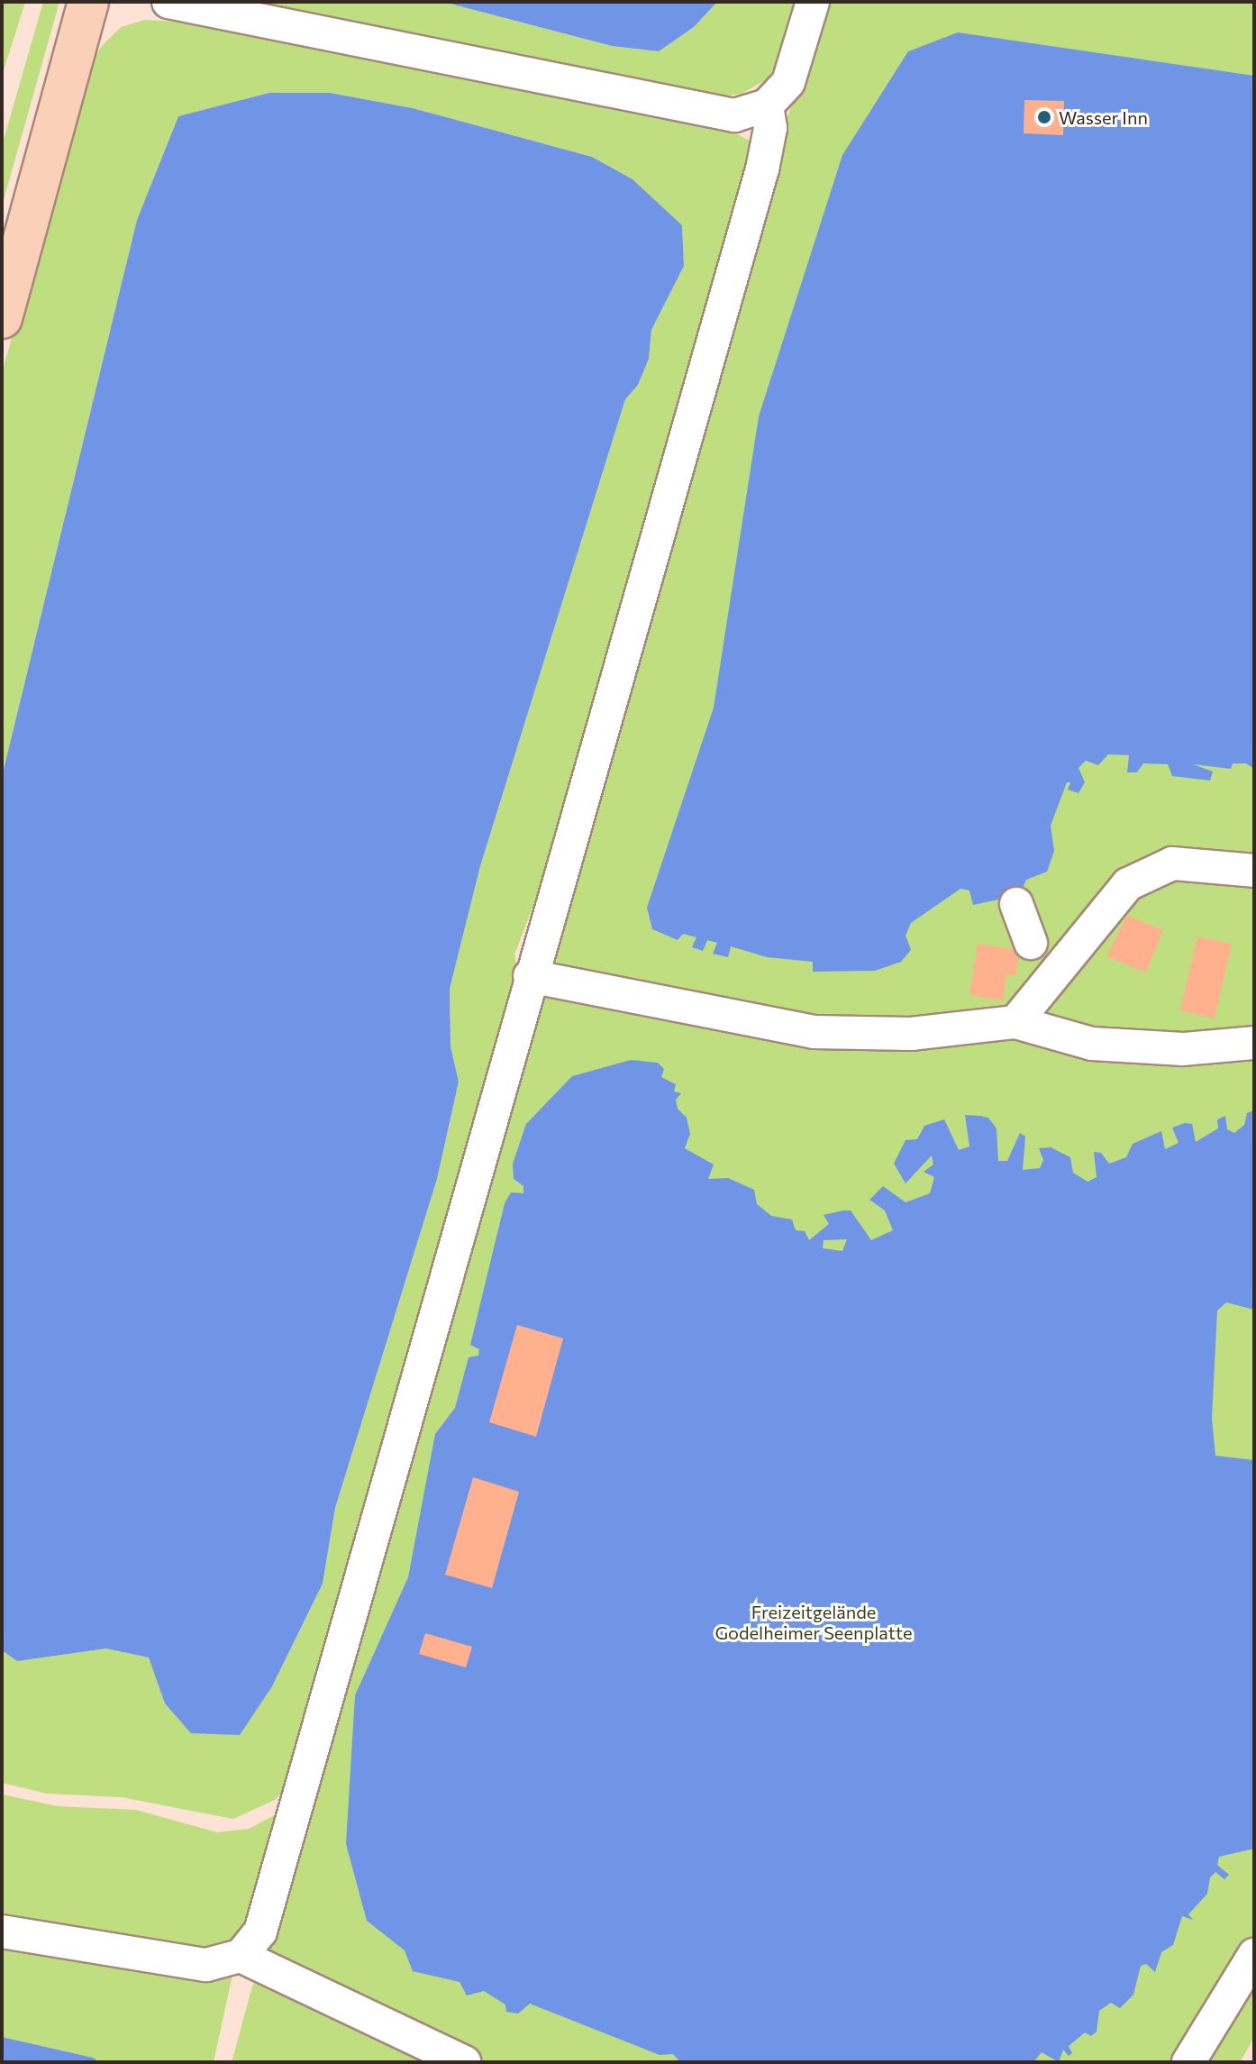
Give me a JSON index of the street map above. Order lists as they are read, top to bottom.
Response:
{
  "parks": ["Freizeitgelände Godelheimer Seenplatte"],
  "places": ["Wasser Inn"]
}
